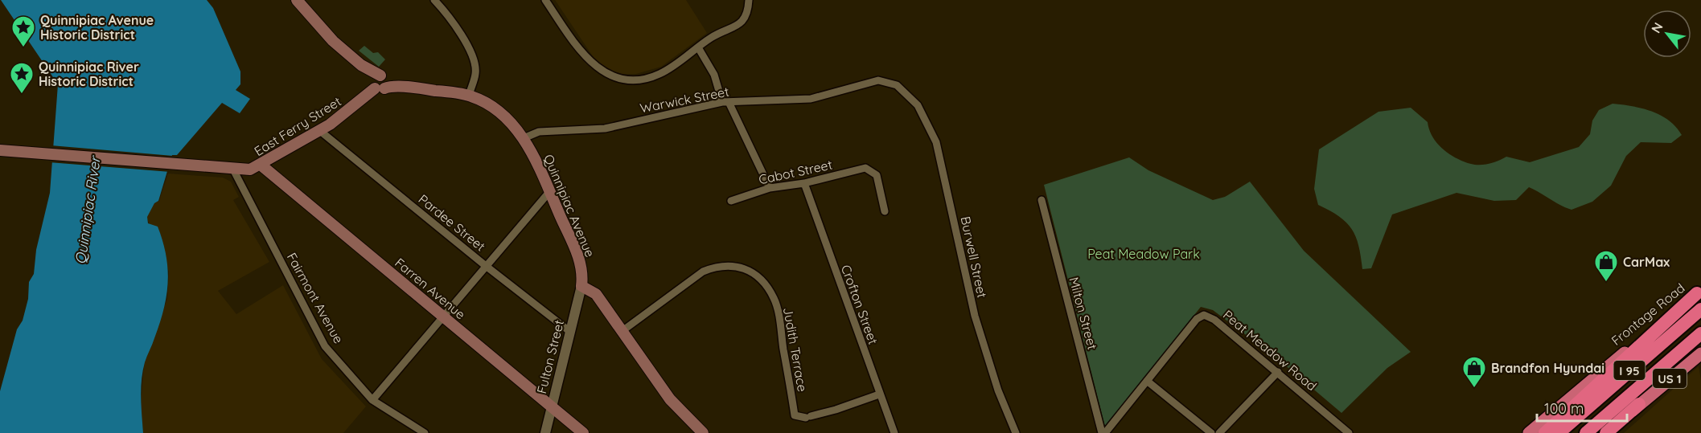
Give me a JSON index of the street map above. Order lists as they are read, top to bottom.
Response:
{
  "streets": {
    "highway": ["Frontage Road", "I 95", "US 1"],
    "main road": ["East Ferry Street", "Quinnipiac Avenue", "Farren Avenue"],
    "street": [
      "Warwick Street",
      "Cabot Street",
      "Pardee Street",
      "Burwell Street",
      "Fairmont Avenue",
      "Crofton Street",
      "Milton Street",
      "Judith Terrace",
      "Peat Meadow Road",
      "Fulton Street"
    ]
  },
  "crossings": [
    ["Warwick Street", "Quinnipiac Avenue"],
    ["Warwick Street", "Burwell Street"],
    ["East Ferry Street", "Quinnipiac Avenue"],
    ["East Ferry Street", "Pardee Street"],
    ["East Ferry Street", "Farren Avenue"],
    ["East Ferry Street", "Fairmont Avenue"],
    ["Cabot Street", "Crofton Street"],
    ["Quinnipiac Avenue", "Fulton Street"],
    ["Pardee Street", "Fulton Street"],
    ["Farren Avenue", "Fulton Street"],
    ["Crofton Street", "Judith Terrace"],
    ["Milton Street", "Peat Meadow Road"]
  ],
  "water": ["Quinnipiac River"],
  "parks": ["Peat Meadow Park"],
  "places": {
    "place": ["Quinnipiac Avenue Historic District", "Quinnipiac River Historic District"],
    "shop": ["CarMax", "Brandfon Hyundai"]
  },
  "scale_bar": "100 m",
  "north": "top left"
}
